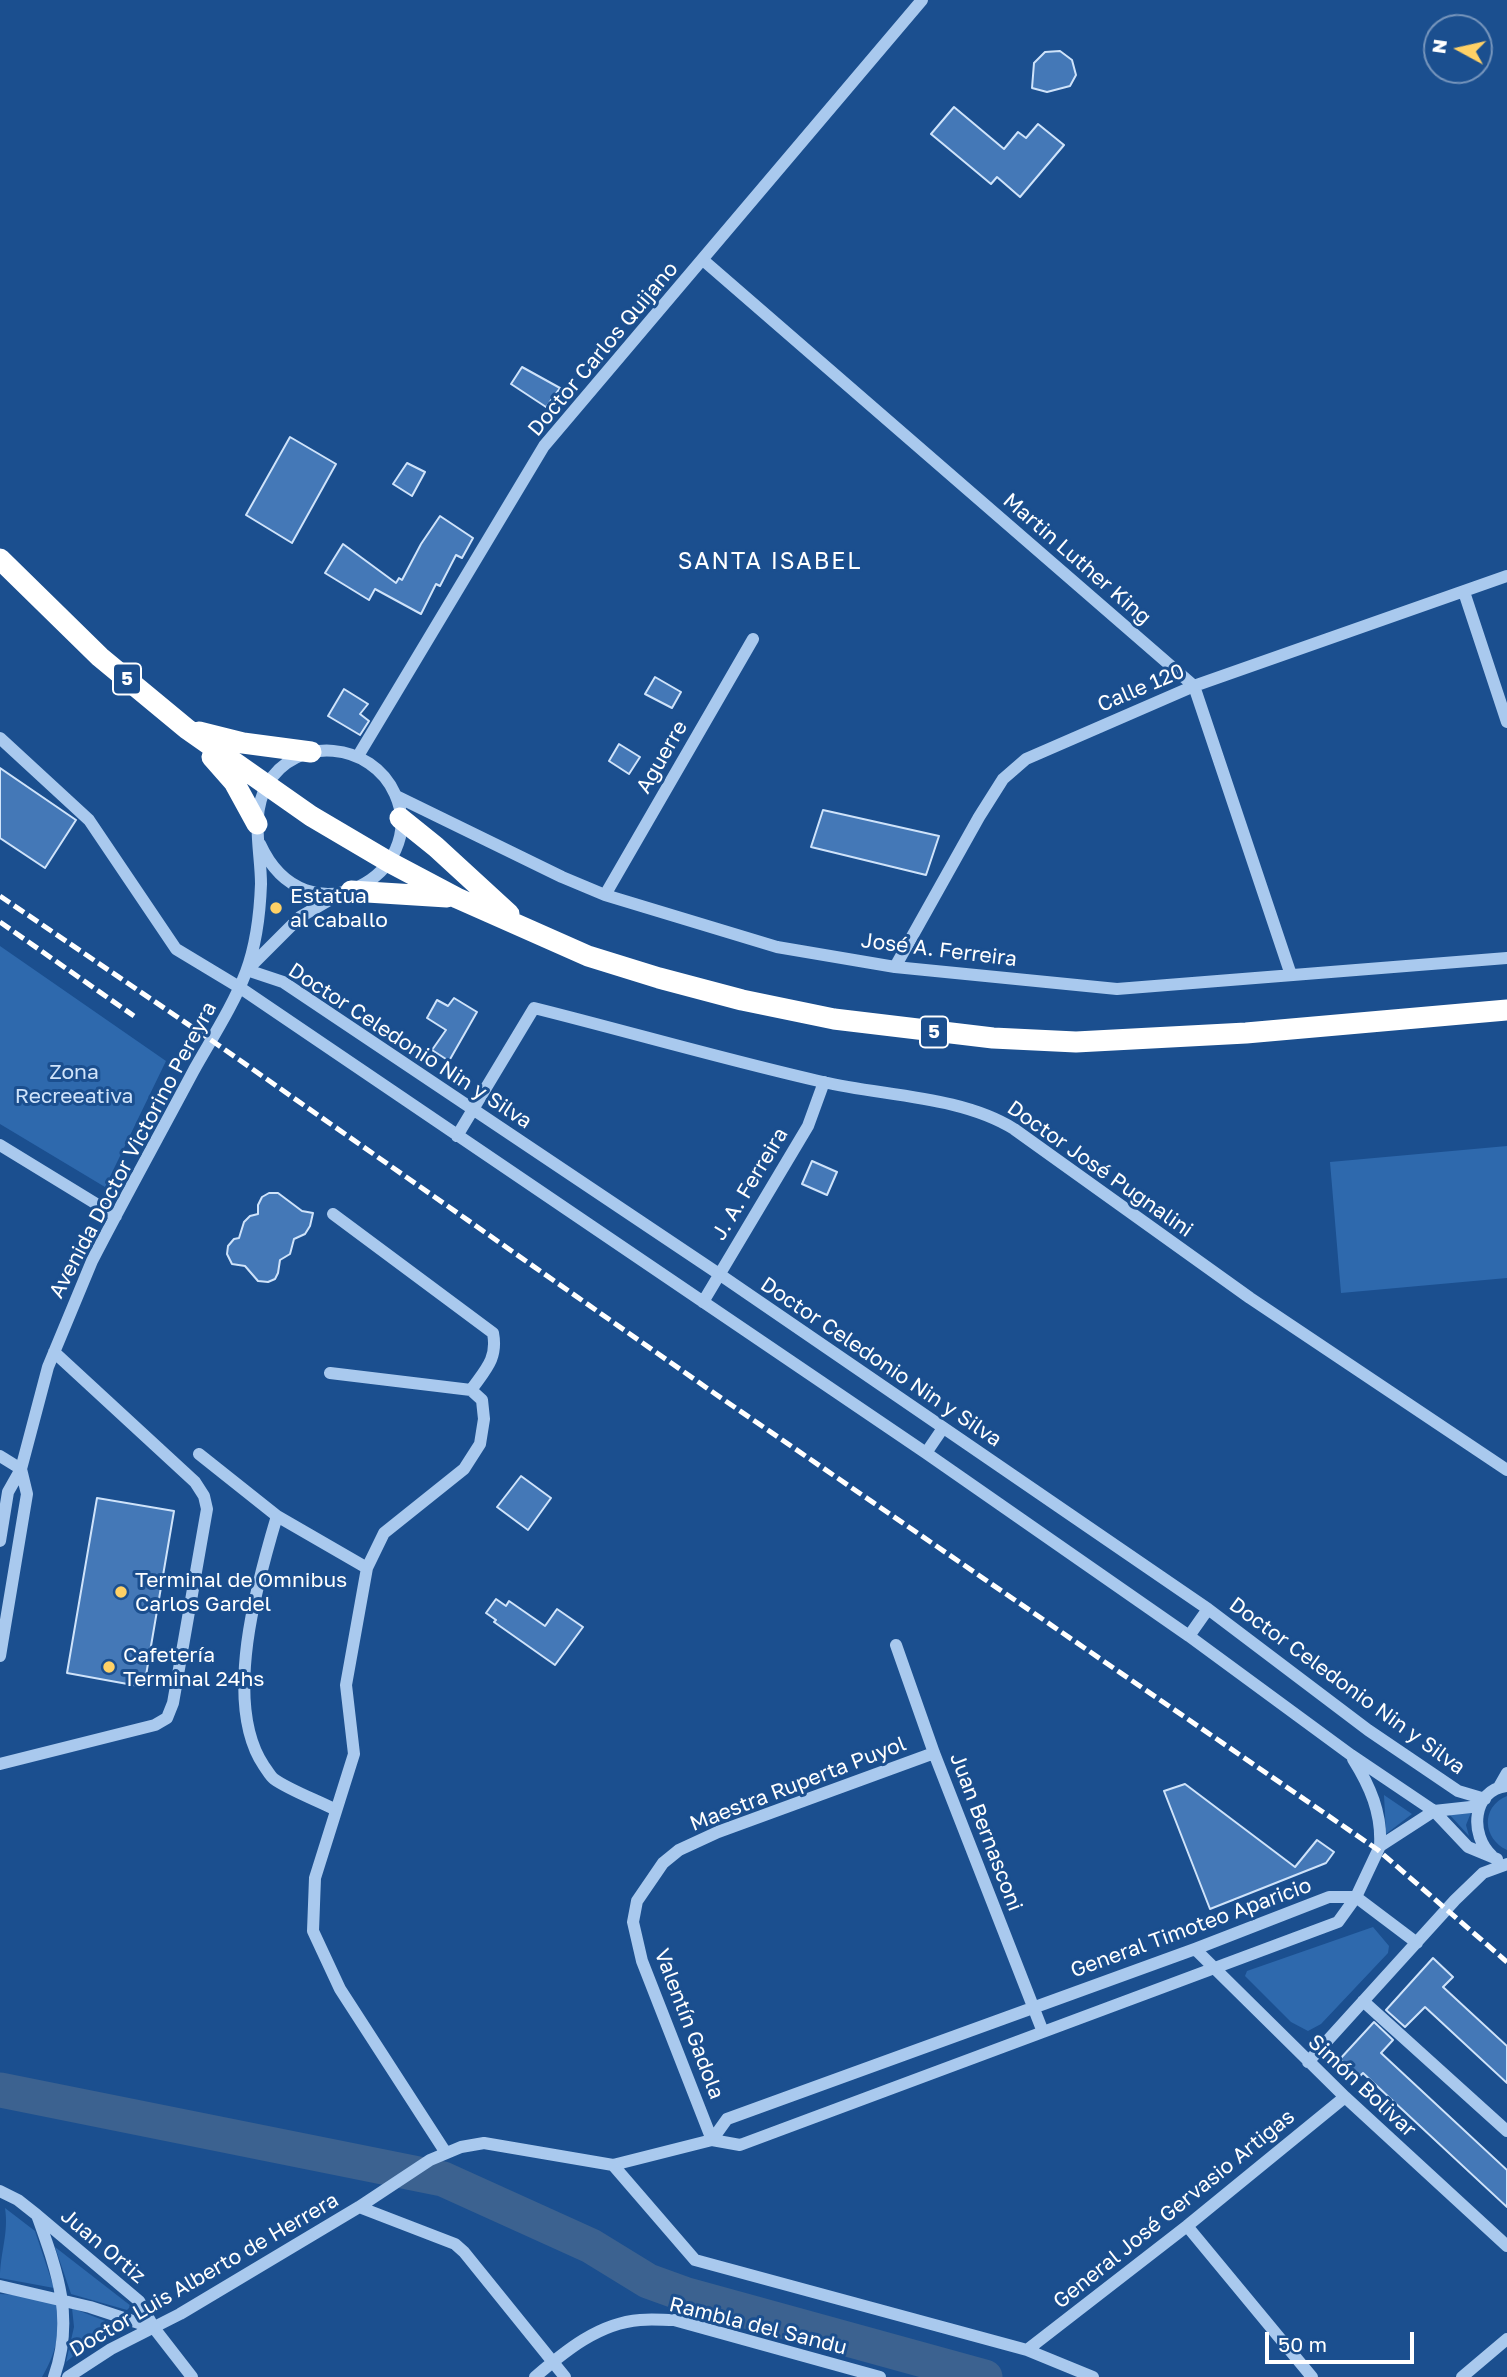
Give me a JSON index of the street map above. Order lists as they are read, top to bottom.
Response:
{
  "streets": {
    "highway": ["5"],
    "street": [
      "Doctor Carlos Quijano",
      "Martin Luther King",
      "Calle 120",
      "Aguerre",
      "José A. Ferreira",
      "Doctor Celedonio Nin y Silva",
      "Avenida Doctor Victorino Pereyra",
      "Doctor José Pugnalini",
      "J. A. Ferreira",
      "Maestra Ruperta Puyol",
      "Juan Bernasconi",
      "General Timoteo Aparicio",
      "Valentín Gadola",
      "Simón Bolivar",
      "General José Gervasio Artigas",
      "Juan Ortiz",
      "Doctor Luis Alberto de Herrera",
      "Rambla del Sandu"
    ]
  },
  "crossings": [
    ["Doctor Carlos Quijano", "Martin Luther King"],
    ["Martin Luther King", "Calle 120"],
    ["Calle 120", "José A. Ferreira"],
    ["Aguerre", "José A. Ferreira"],
    ["Doctor Celedonio Nin y Silva", "Avenida Doctor Victorino Pereyra"],
    ["Doctor Celedonio Nin y Silva", "Doctor José Pugnalini"],
    ["Doctor Celedonio Nin y Silva", "J. A. Ferreira"],
    ["Doctor José Pugnalini", "J. A. Ferreira"],
    ["Maestra Ruperta Puyol", "Juan Bernasconi"],
    ["Maestra Ruperta Puyol", "Valentín Gadola"],
    ["Juan Bernasconi", "General Timoteo Aparicio"],
    ["General Timoteo Aparicio", "Valentín Gadola"],
    ["General Timoteo Aparicio", "Simón Bolivar"],
    ["Simón Bolivar", "General José Gervasio Artigas"],
    ["Juan Ortiz", "Doctor Luis Alberto de Herrera"]
  ],
  "districts": ["SANTA ISABEL"],
  "parks": ["Zona Recreeativa"],
  "places": ["Estatua al caballo", "Terminal de Omnibus Carlos Gardel", "Cafetería Terminal 24hs"],
  "scale_bar": "50 m",
  "north": "left"
}
